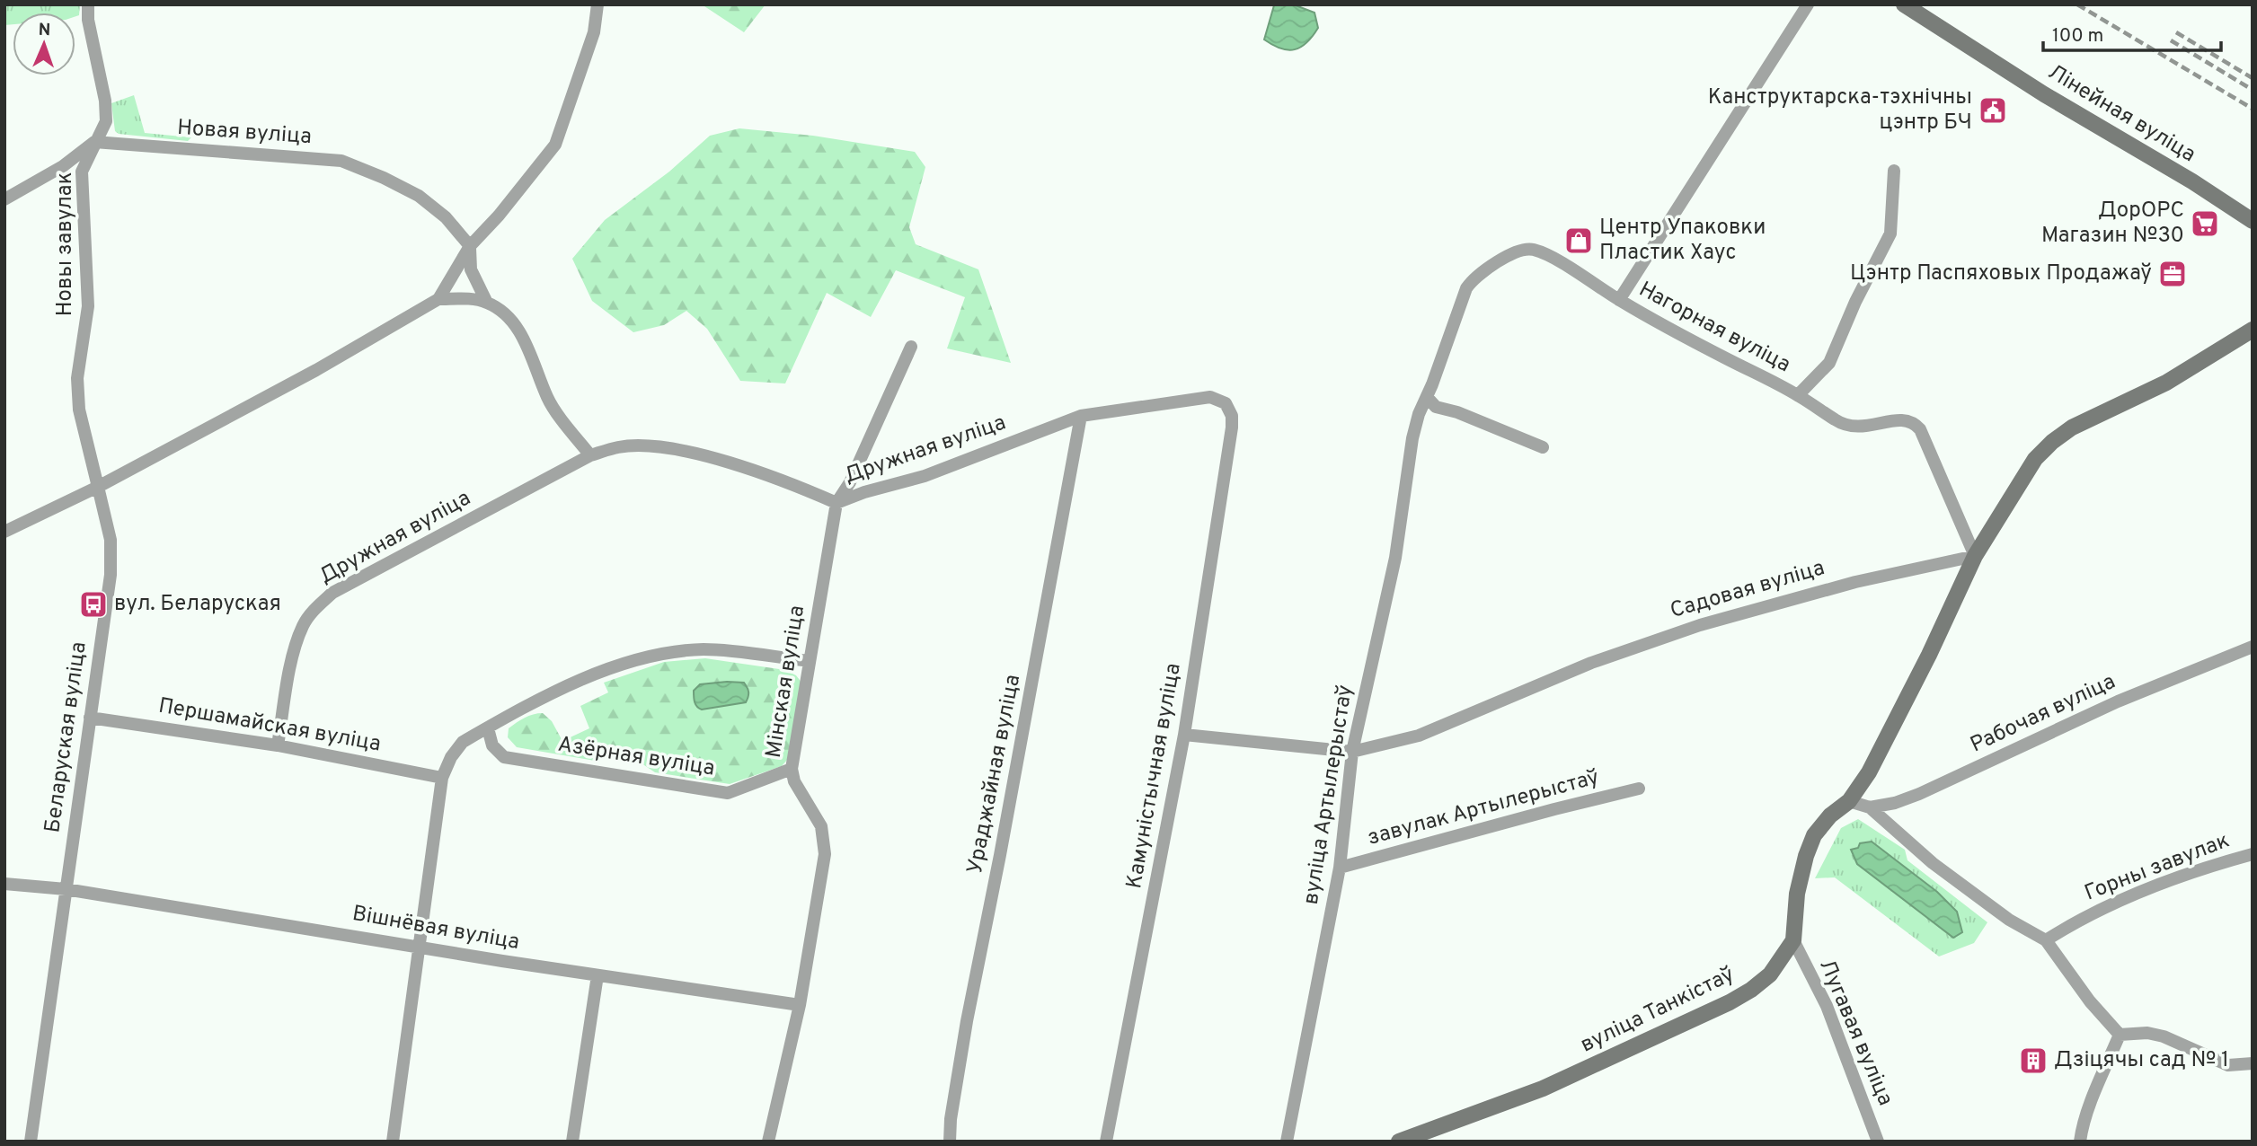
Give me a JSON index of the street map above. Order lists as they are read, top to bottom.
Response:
{
  "streets": {
    "street": [
      "Лінейная вуліца",
      "Новая вуліца",
      "Новы завулак",
      "Нагорная вуліца",
      "Дружная вуліца",
      "Садовая вуліца",
      "Мінская вуліца",
      "Рабочая вуліца",
      "Першамайская вуліца",
      "Беларуская вуліца",
      "Азёрная вуліца",
      "Ураджайная вуліца",
      "Камуністычная вуліца",
      "вуліца Артылерыстаў",
      "завулак Артылерыстаў",
      "Горны завулак",
      "Вішнёвая вуліца",
      "вуліца Танкістаў",
      "Лугавая вуліца"
    ]
  },
  "crossings": [
    ["Новая вуліца", "Новы завулак"],
    ["Новы завулак", "Беларуская вуліца"],
    ["Нагорная вуліца", "Садовая вуліца"],
    ["Нагорная вуліца", "вуліца Артылерыстаў"],
    ["Нагорная вуліца", "вуліца Танкістаў"],
    ["Дружная вуліца", "Мінская вуліца"],
    ["Дружная вуліца", "Першамайская вуліца"],
    ["Дружная вуліца", "Ураджайная вуліца"],
    ["Дружная вуліца", "Камуністычная вуліца"],
    ["Садовая вуліца", "Камуністычная вуліца"],
    ["Садовая вуліца", "вуліца Артылерыстаў"],
    ["Садовая вуліца", "вуліца Танкістаў"],
    ["Мінская вуліца", "Азёрная вуліца"],
    ["Мінская вуліца", "Вішнёвая вуліца"],
    ["Рабочая вуліца", "вуліца Танкістаў"],
    ["Першамайская вуліца", "Беларуская вуліца"],
    ["Беларуская вуліца", "Вішнёвая вуліца"],
    ["вуліца Артылерыстаў", "завулак Артылерыстаў"],
    ["вуліца Танкістаў", "Лугавая вуліца"]
  ],
  "places": {
    "public building": ["Канструктарска-тэхнічны цэнтр БЧ"],
    "supermarket": ["ДорОРС Магазин №30"],
    "shop": ["Центр Упаковки Пластик Хаус"],
    "office": ["Цэнтр Паспяховых Продажаў"],
    "bus stop": ["вул. Беларуская"],
    "building": ["Дзіцячы сад № 1"]
  },
  "scale_bar": "100 m",
  "north": "top"
}
